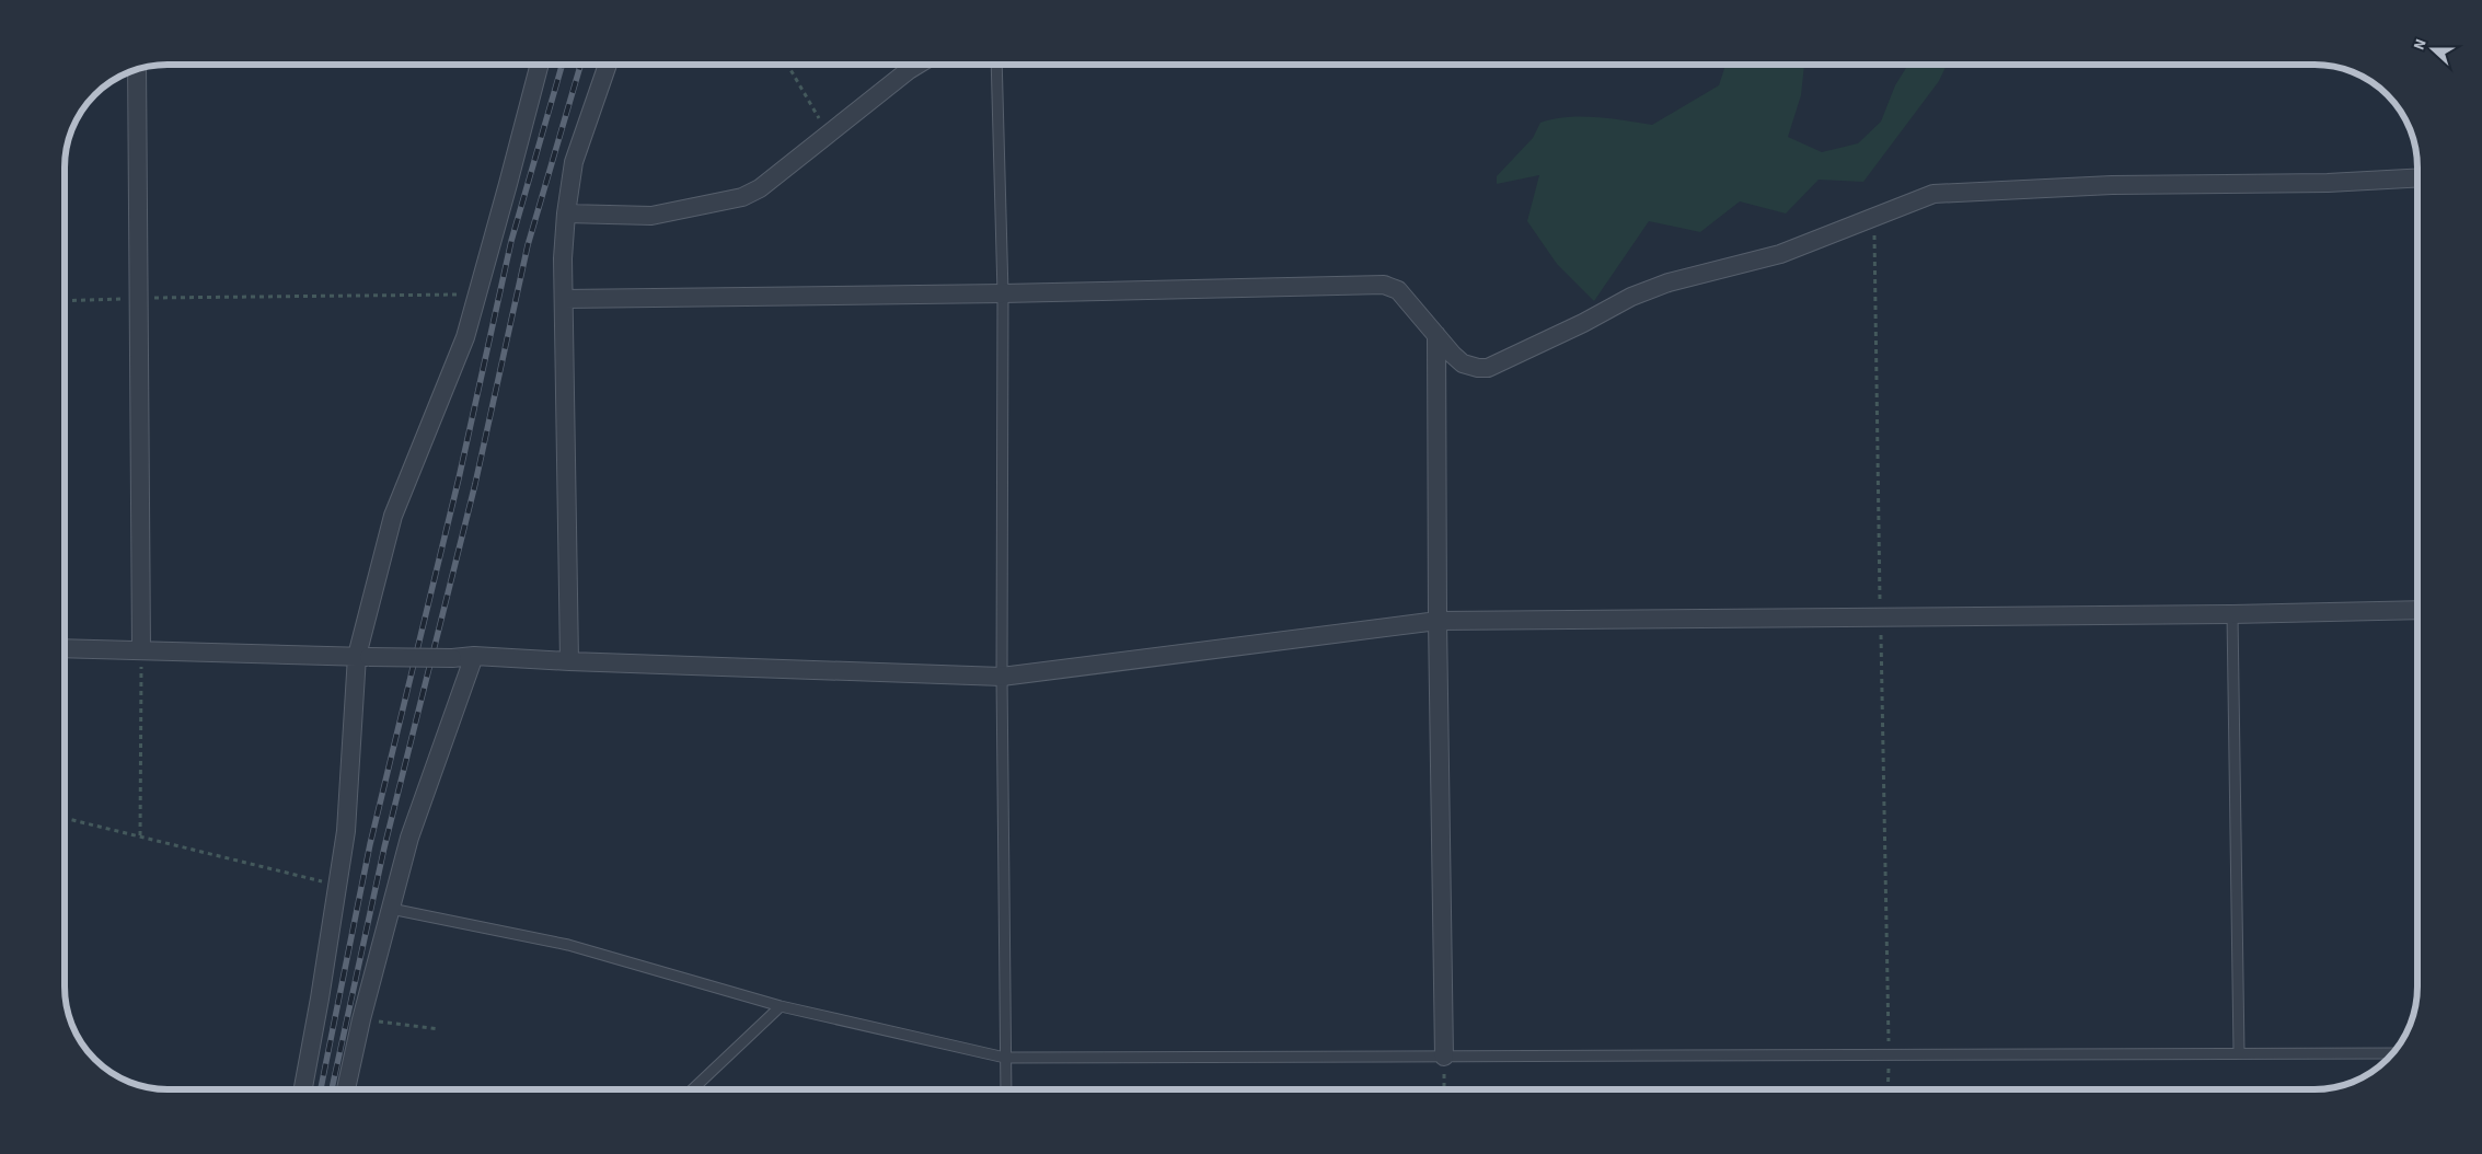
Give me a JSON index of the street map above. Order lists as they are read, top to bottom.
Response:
{
  "north": "left"
}
